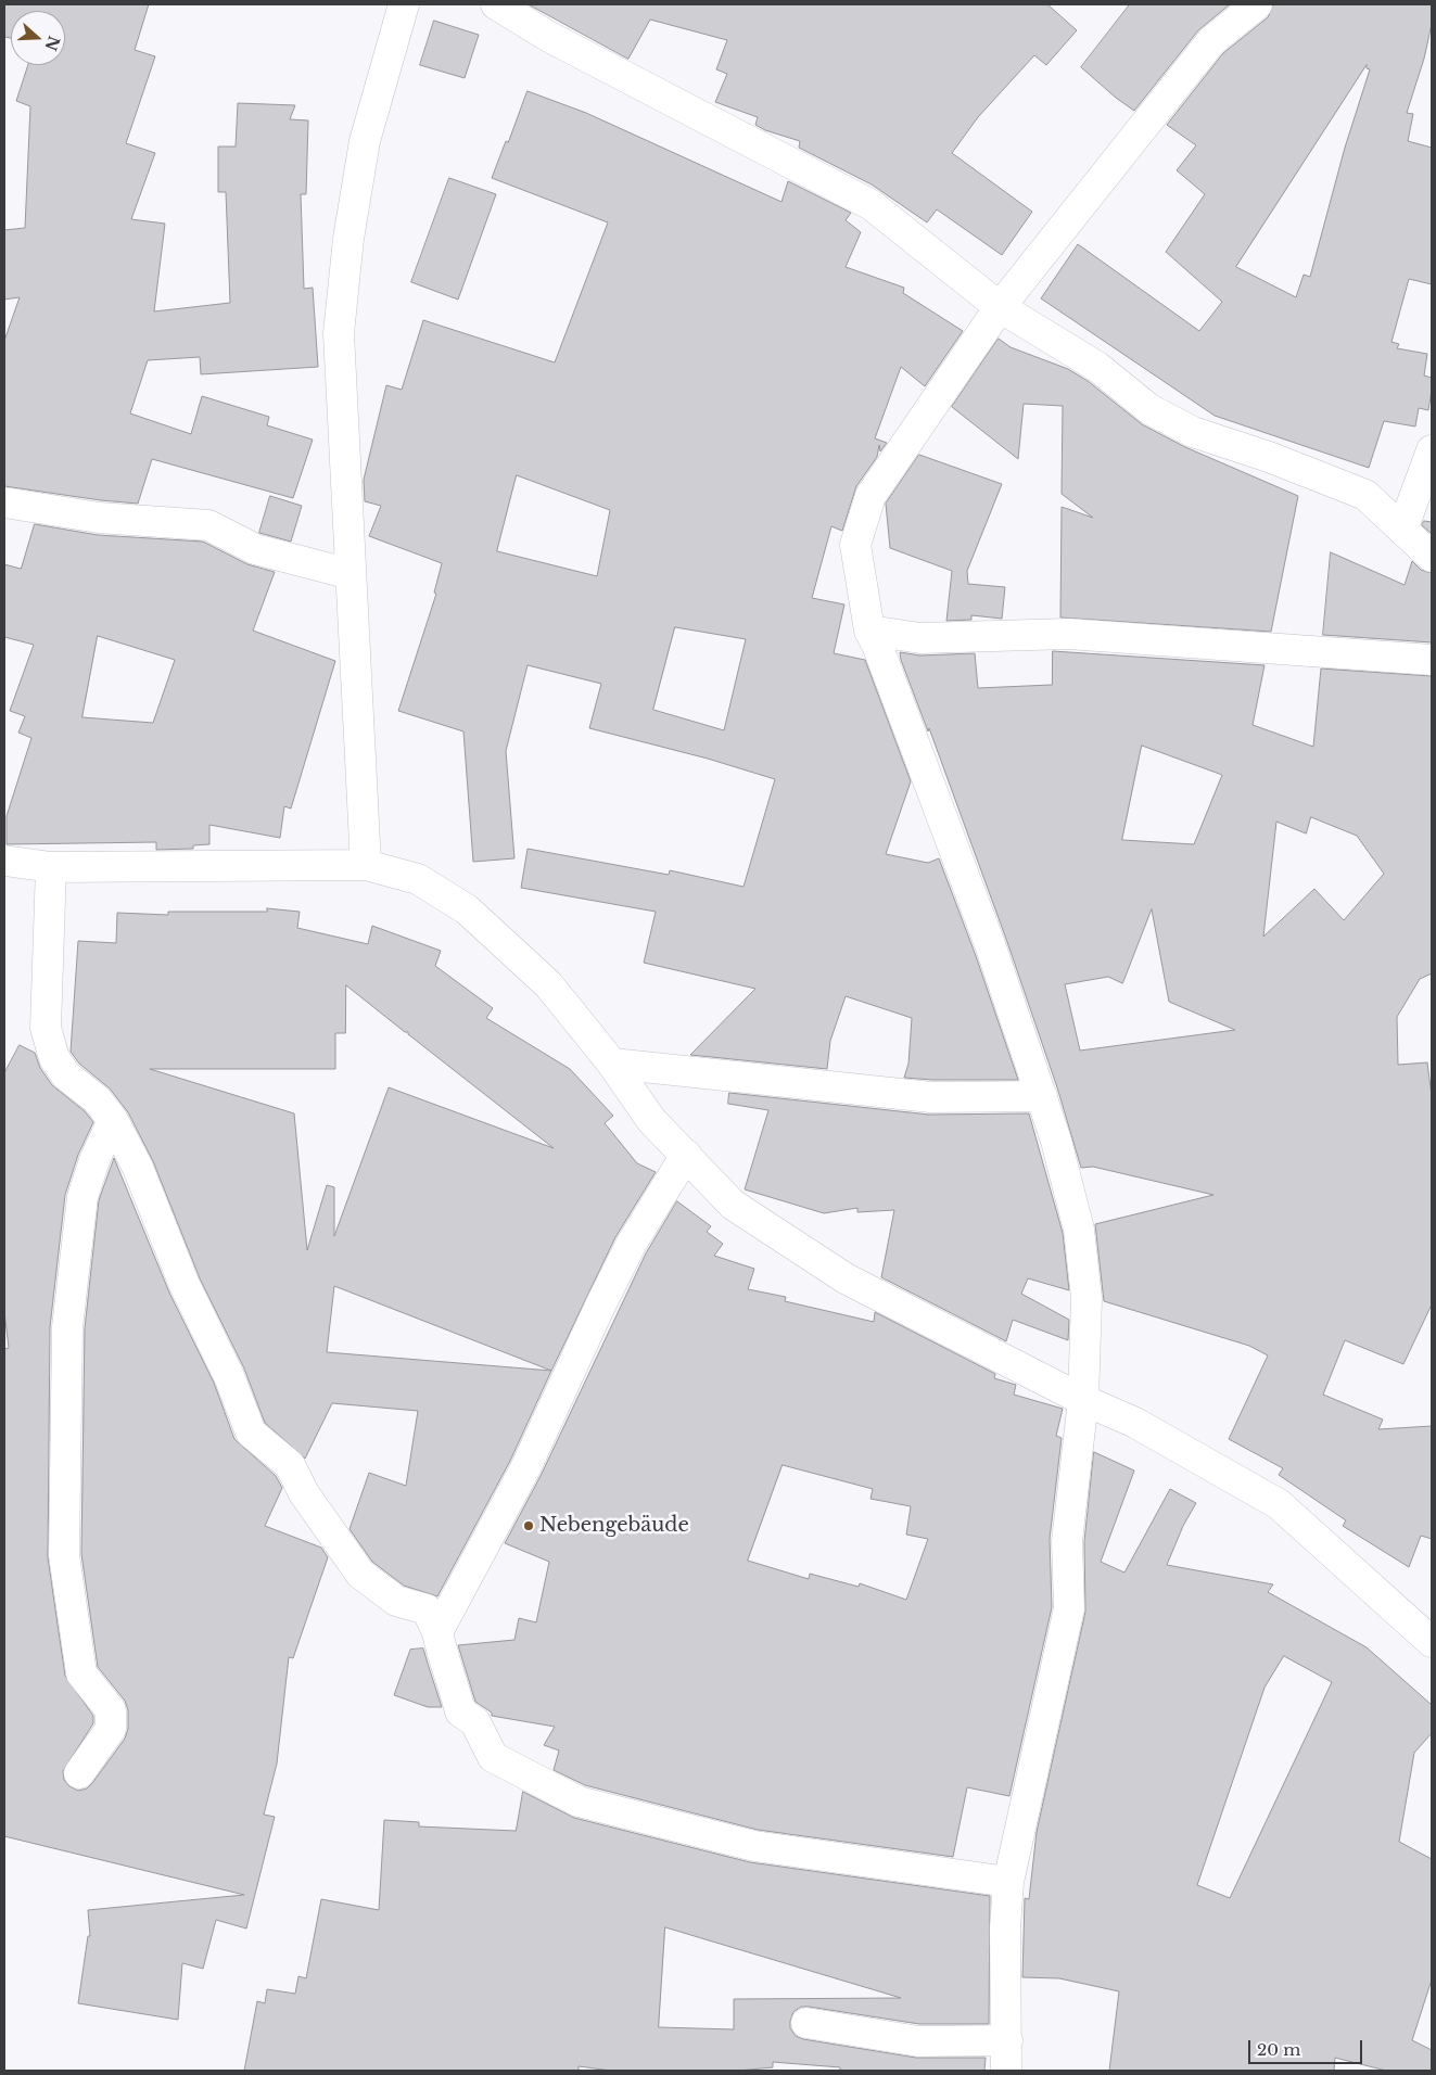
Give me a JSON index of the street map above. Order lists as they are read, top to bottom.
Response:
{
  "places": ["Nebengebäude"],
  "scale_bar": "20 m",
  "north": "right"
}
